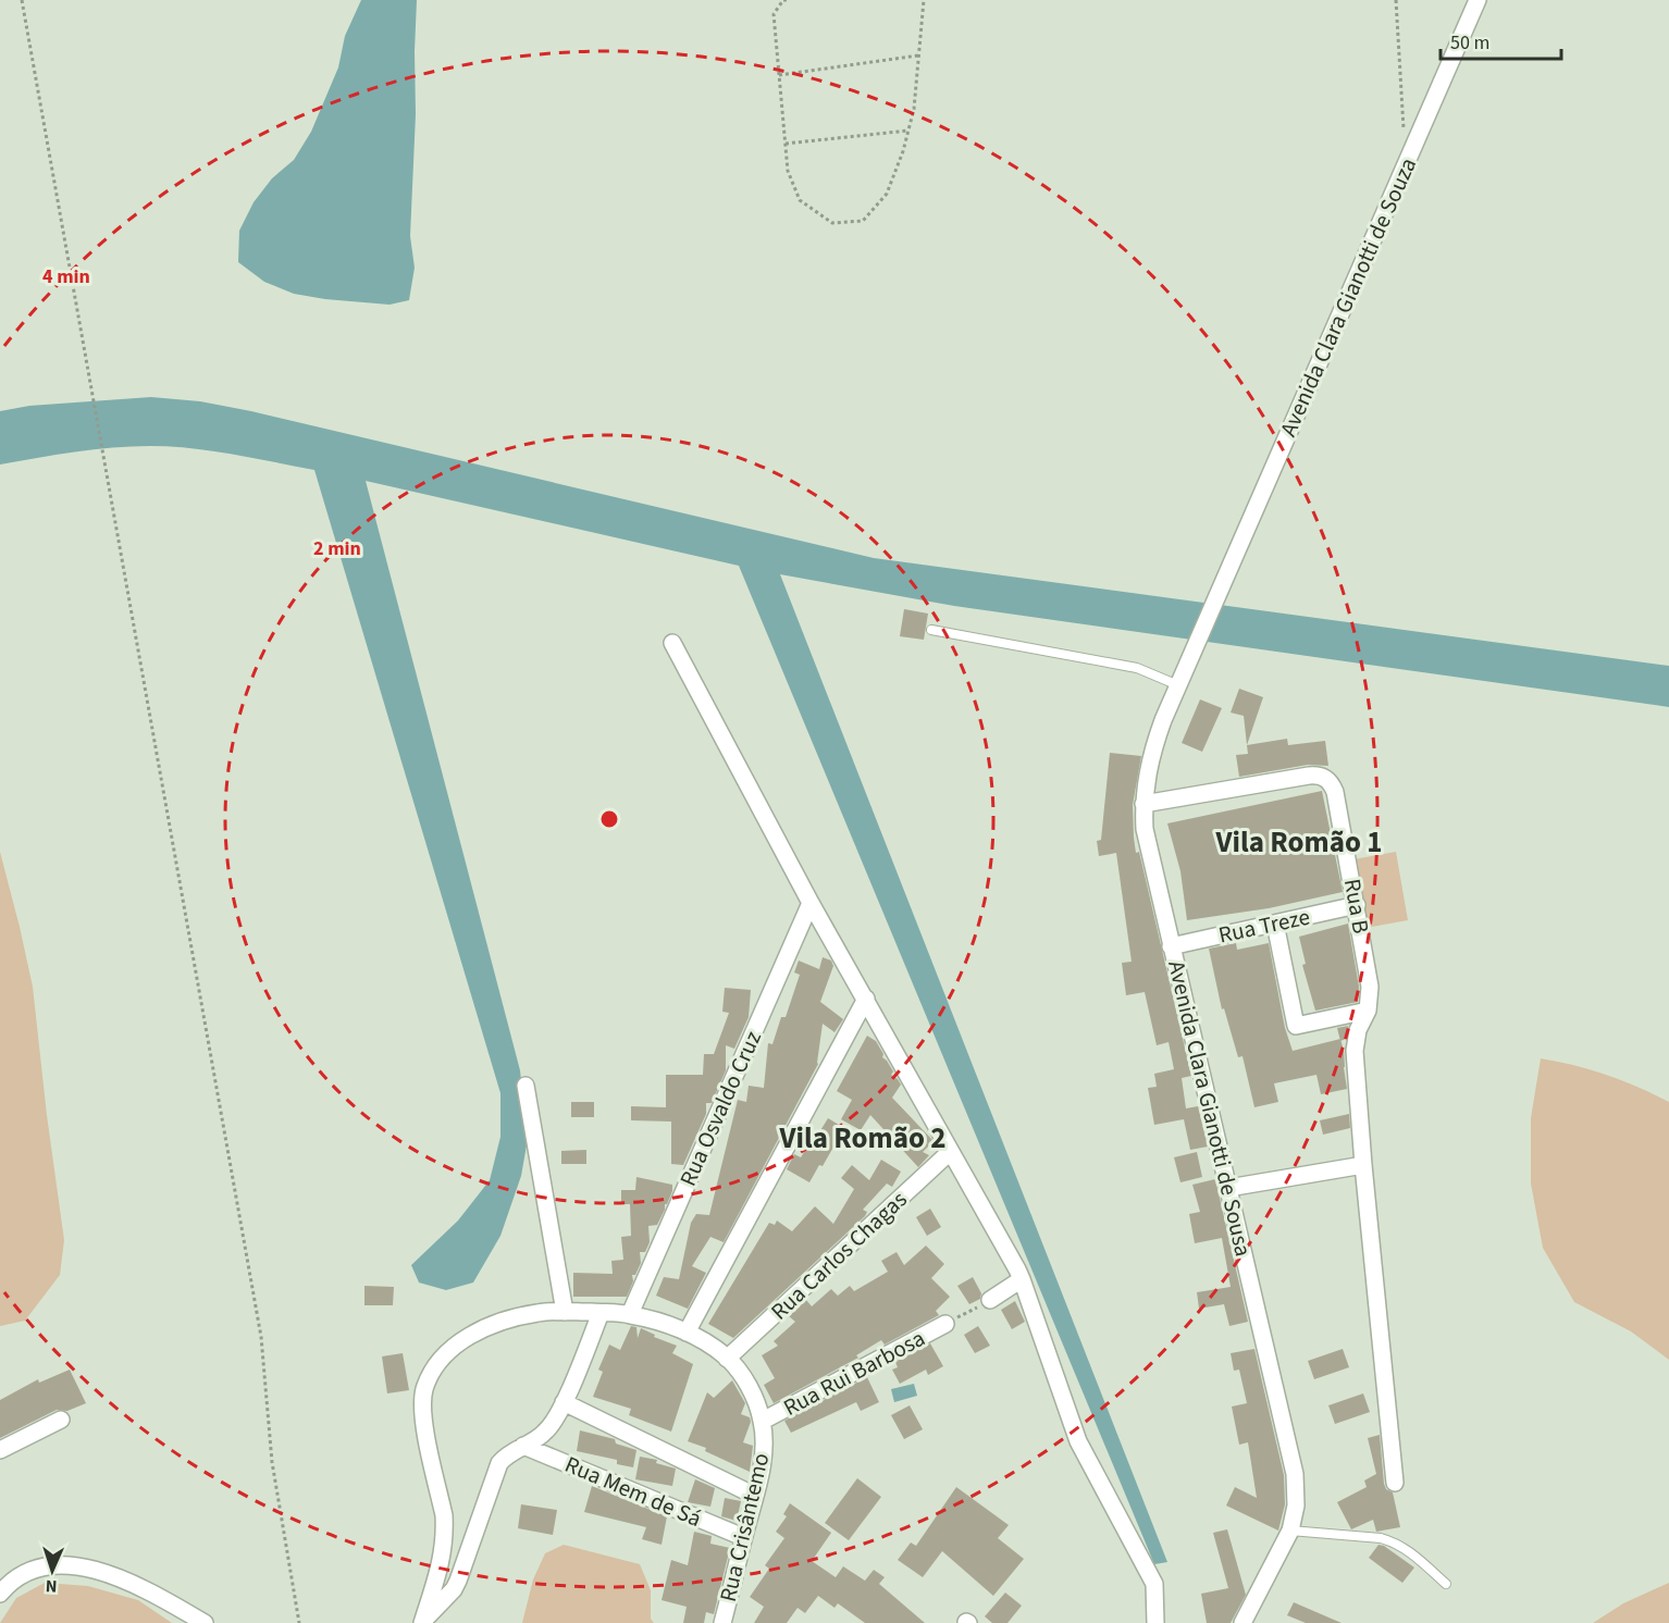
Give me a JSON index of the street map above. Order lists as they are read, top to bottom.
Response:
{
  "streets": {
    "street": [
      "Avenida Clara Gianotti de Souza",
      "Rua B",
      "Rua Treze",
      "Rua Osvaldo Cruz",
      "Avenida Clara Gianotti de Sousa",
      "Rua Carlos Chagas",
      "Rua Rui Barbosa",
      "Rua Mem de Sá",
      "Rua Crisântemo"
    ]
  },
  "crossings": [
    ["Avenida Clara Gianotti de Souza", "Avenida Clara Gianotti de Sousa"],
    ["Rua B", "Rua Treze"],
    ["Rua B", "Avenida Clara Gianotti de Sousa"],
    ["Rua Treze", "Avenida Clara Gianotti de Sousa"],
    ["Rua Osvaldo Cruz", "Rua Crisântemo"],
    ["Rua Carlos Chagas", "Rua Crisântemo"],
    ["Rua Rui Barbosa", "Rua Crisântemo"],
    ["Rua Mem de Sá", "Rua Crisântemo"]
  ],
  "districts": ["Vila Romão 1", "Vila Romão 2"],
  "scale_bar": "50 m",
  "north": "bottom",
  "rings": ["4 min", "2 min"]
}
